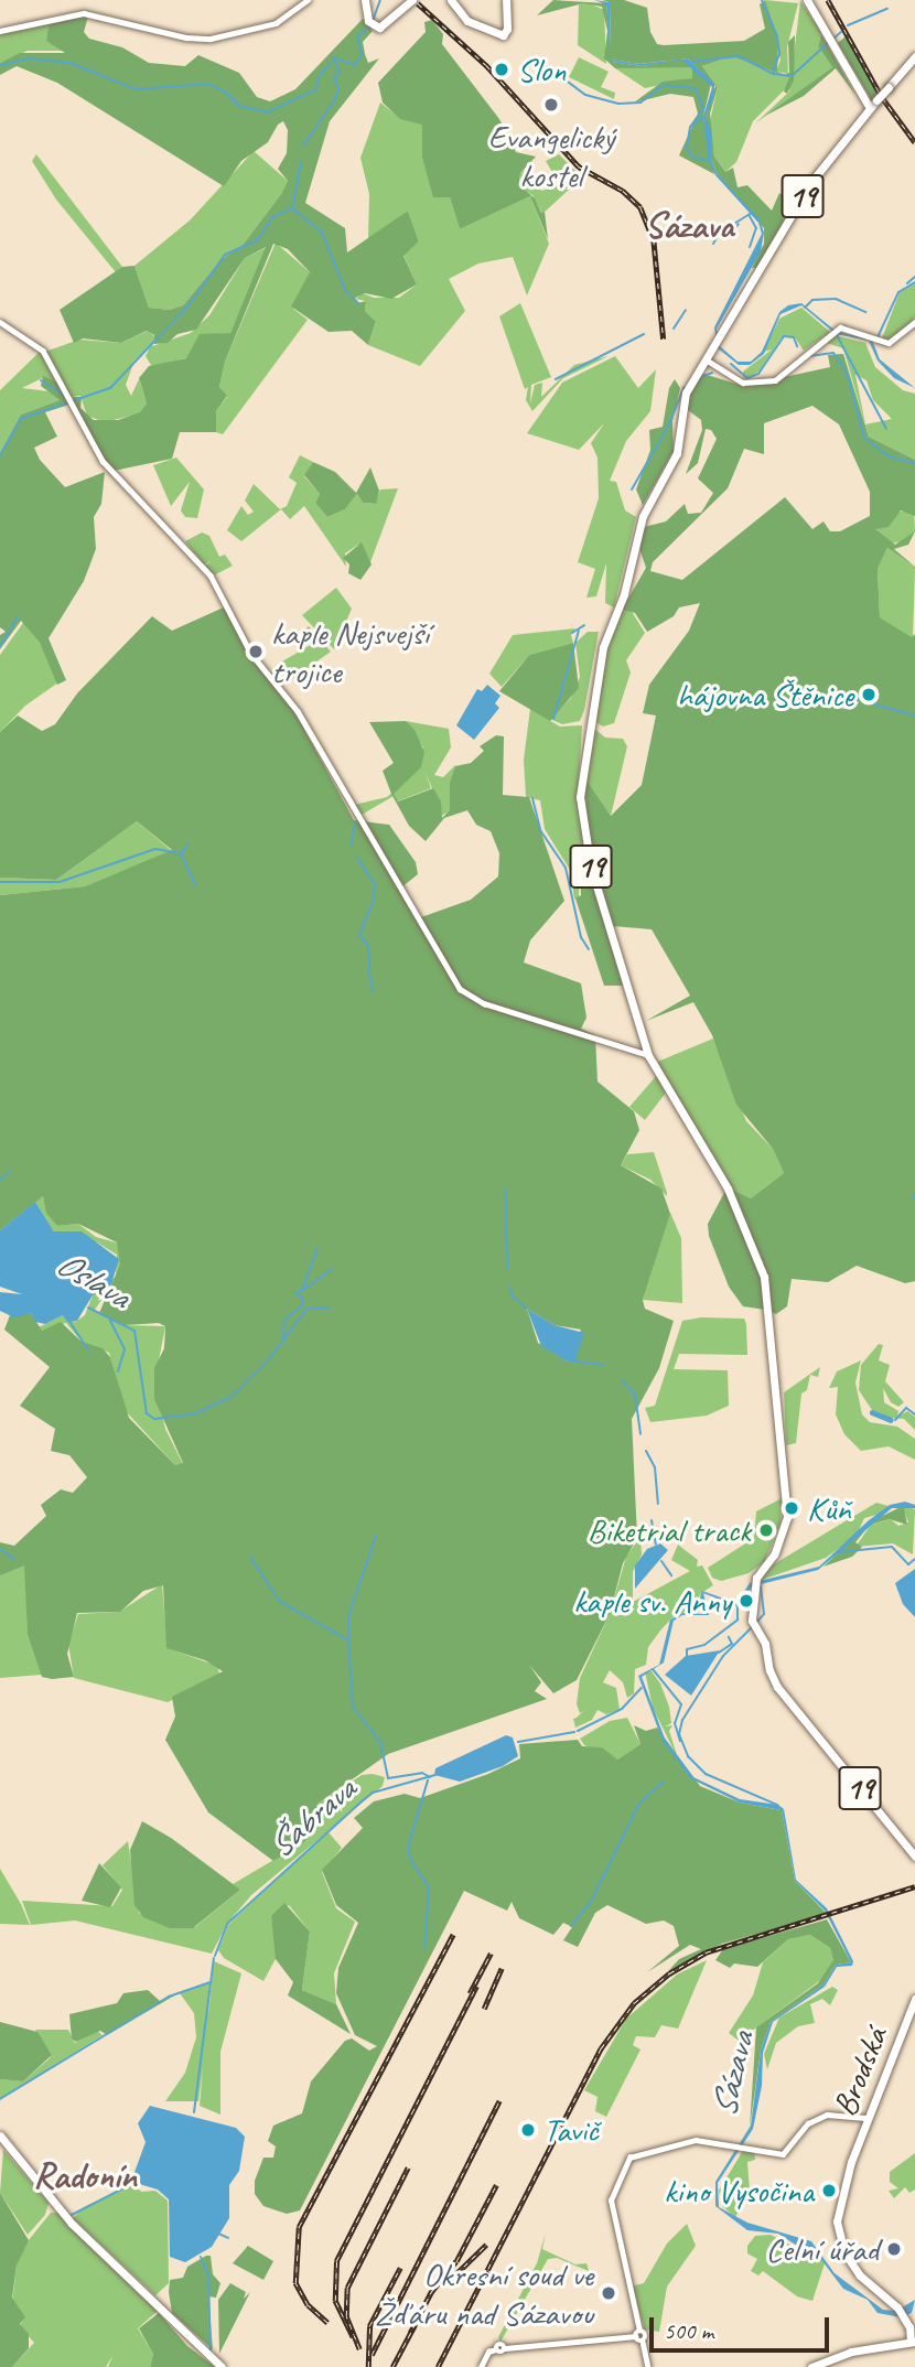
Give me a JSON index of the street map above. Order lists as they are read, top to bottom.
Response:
{
  "streets": {
    "main road": ["19", "Brodská"]
  },
  "districts": ["Sázava", "Radonín"],
  "water": ["Oslava", "Šabrava", "Sázava"],
  "places": [
    "Slon",
    "Evangelický kostel",
    "kaple Nejsvejší trojice",
    "hájovna Štěnice",
    "Kůň",
    "Biketrial track",
    "kaple sv. Anny",
    "Tavič",
    "kino Vysočina",
    "Celní úřad",
    "Okresní soud ve Žďáru nad Sázavou"
  ],
  "scale_bar": "500 m"
}
